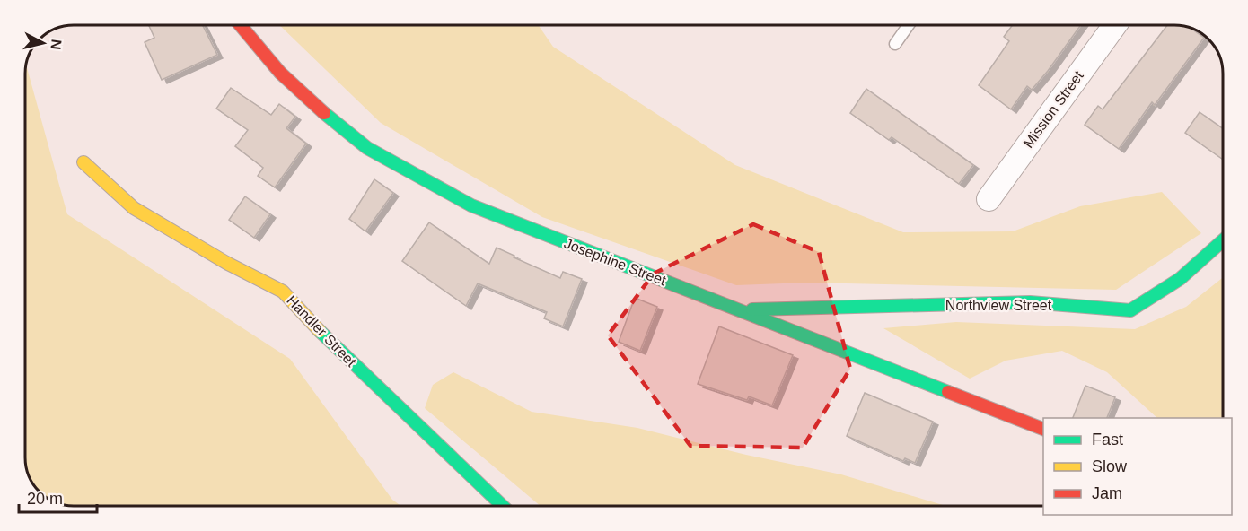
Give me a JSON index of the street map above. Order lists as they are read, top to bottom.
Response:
{
  "streets": {
    "street": [
      "Mission Street",
      "Josephine Street",
      "Northview Street",
      "Handler Street"
    ]
  },
  "crossings": [
    ["Josephine Street", "Northview Street"]
  ],
  "legend": ["Fast", "Slow", "Jam"],
  "scale_bar": "20 m",
  "north": "right"
}
